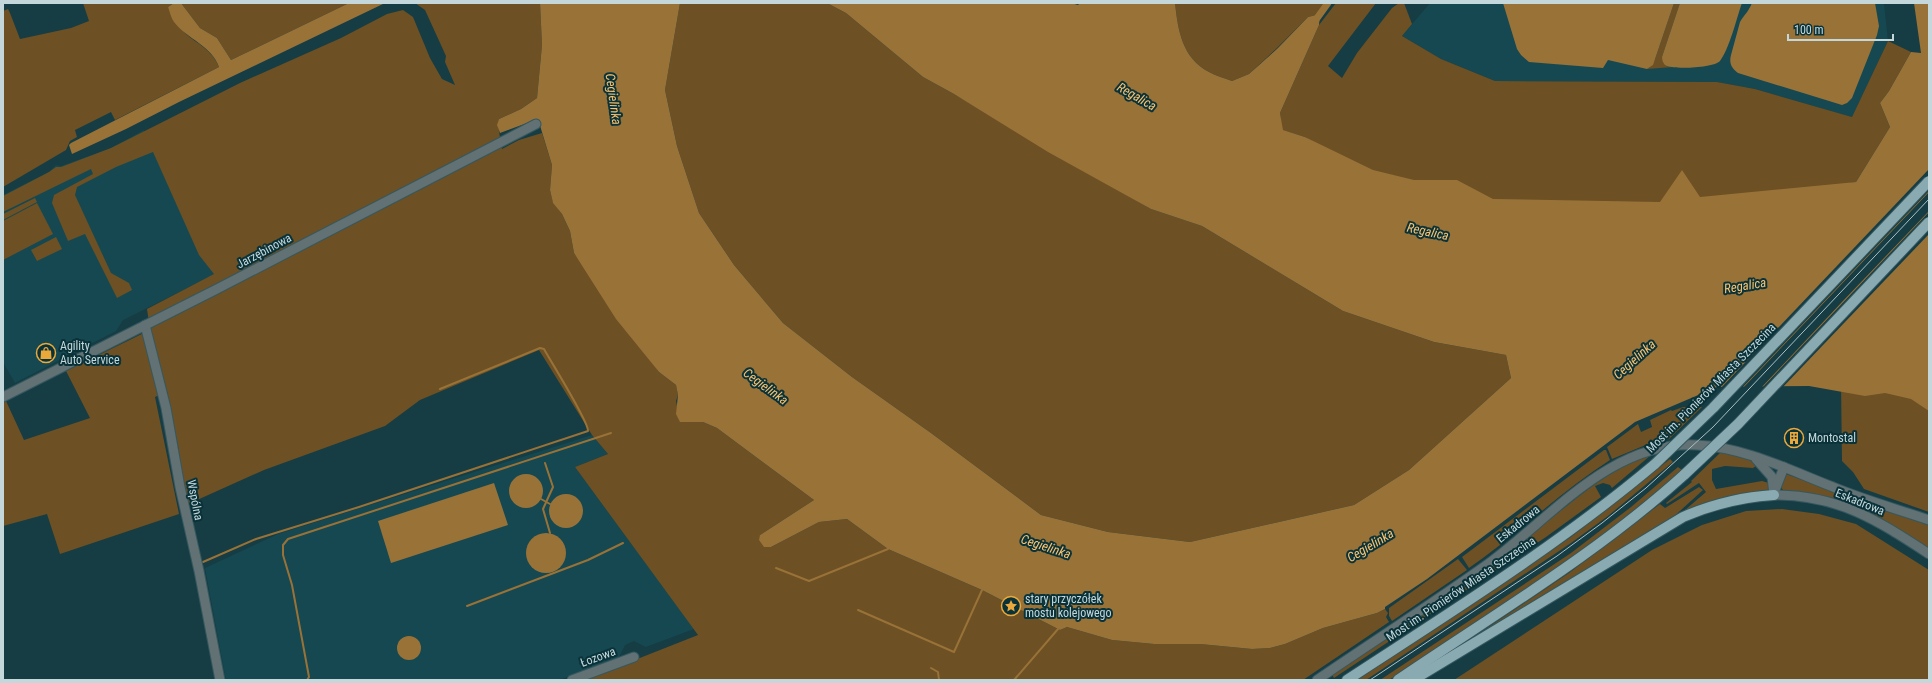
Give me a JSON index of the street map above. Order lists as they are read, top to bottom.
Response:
{
  "streets": {
    "main road": ["Most im. Pionierów Miasta Szczecina"],
    "street": [
      "Jarzębinowa",
      "Wspólna",
      "Eskadrowa",
      "Łozowa"
    ]
  },
  "crossings": [
    ["Jarzębinowa", "Wspólna"]
  ],
  "water": ["Regalica", "Cegielinka"],
  "places": {
    "shop": ["Agility Auto Service"],
    "building": ["Montostal"],
    "place": ["stary przyczółek mostu kolejowego"]
  },
  "scale_bar": "100 m"
}
